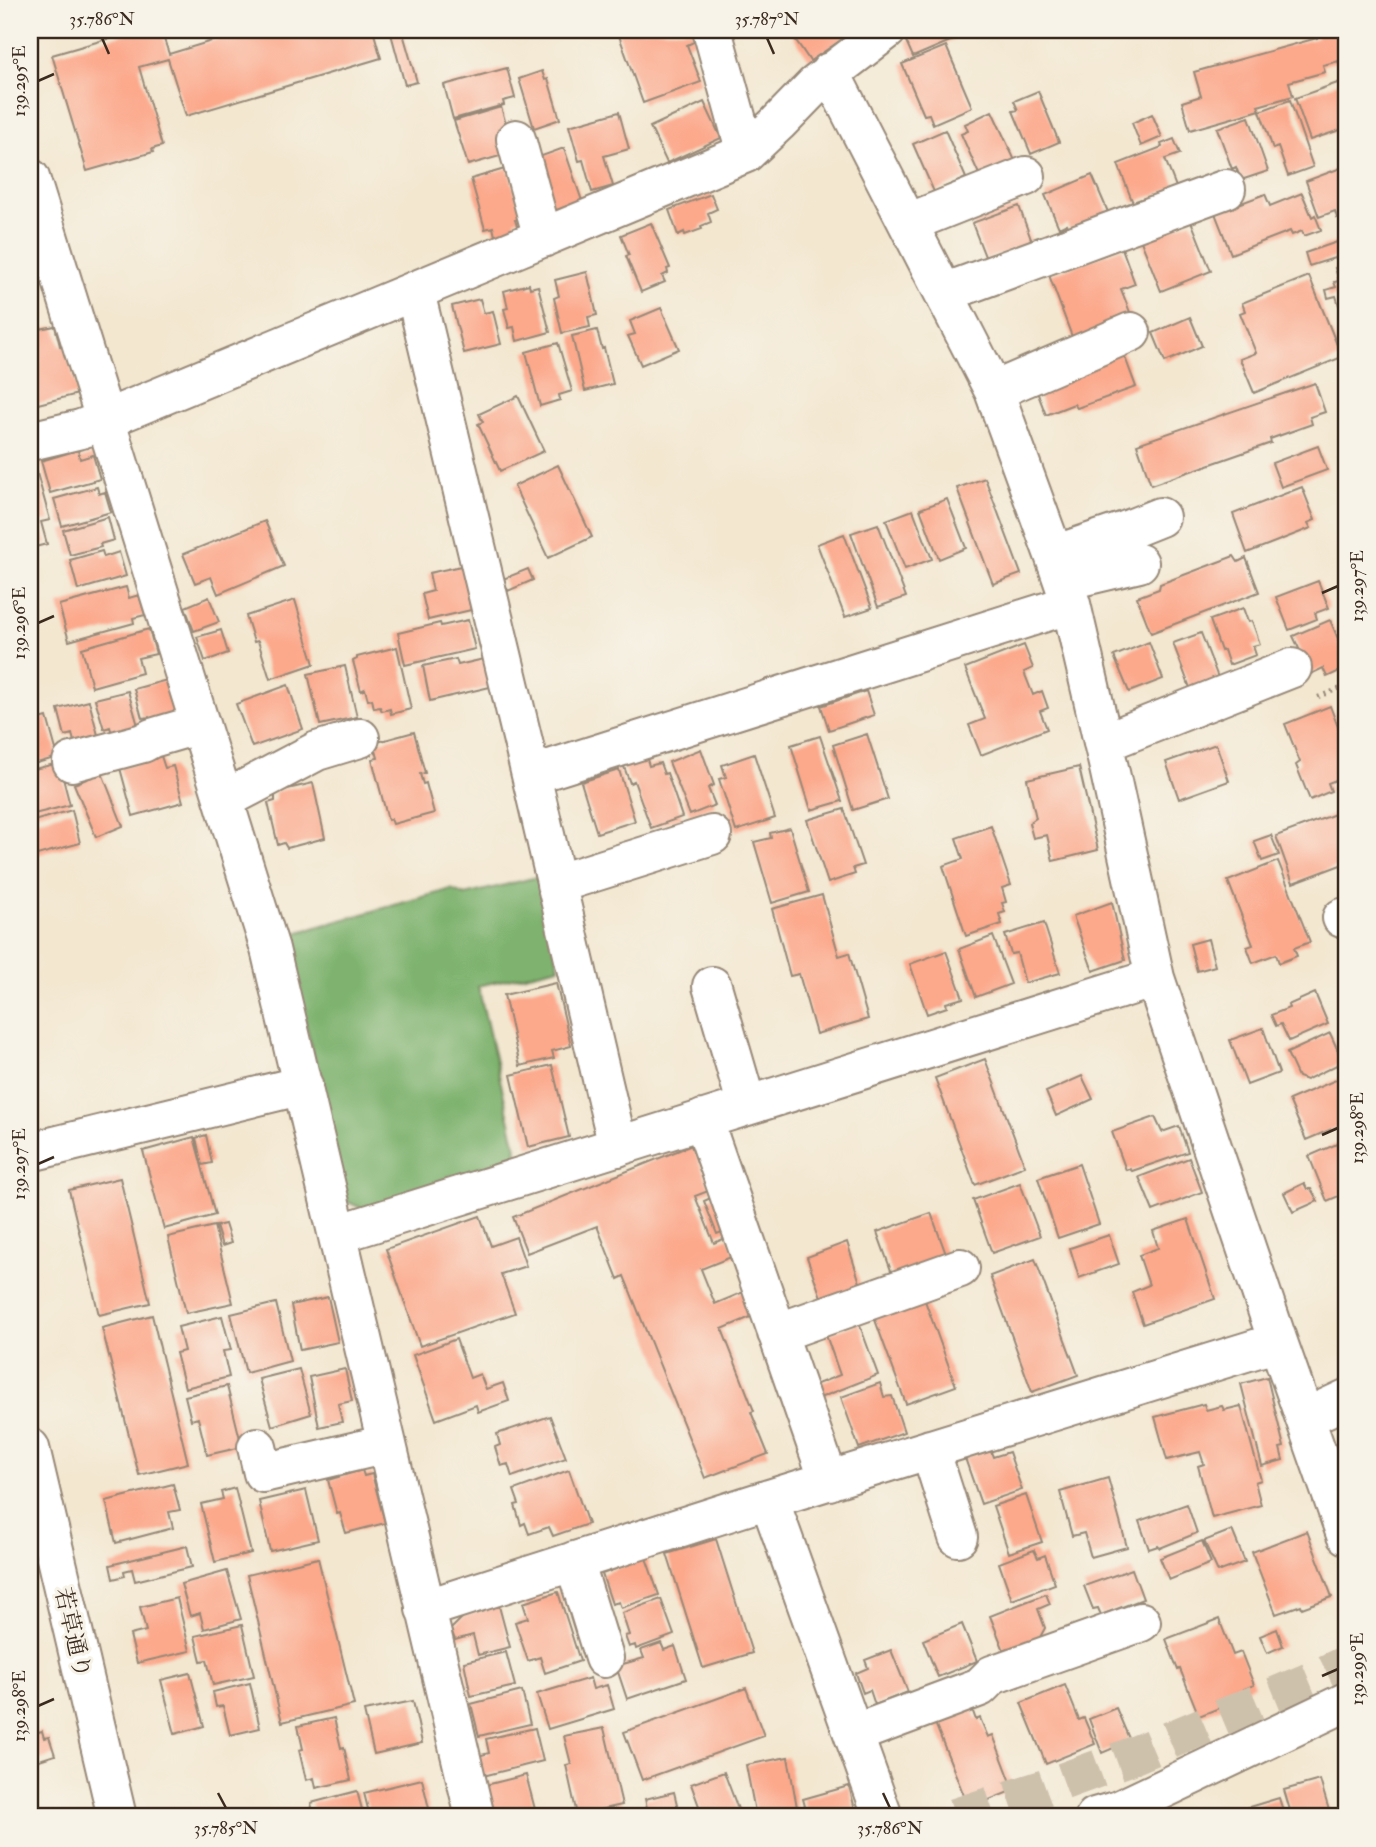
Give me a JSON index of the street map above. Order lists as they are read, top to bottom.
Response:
{
  "streets": {
    "street": ["若草通り"]
  },
  "coordinates": [
    "35.786°N",
    "35.787°N",
    "139.295°E",
    "139.297°E",
    "139.296°E",
    "139.298°E",
    "139.299°E",
    "35.785°N"
  ]
}
